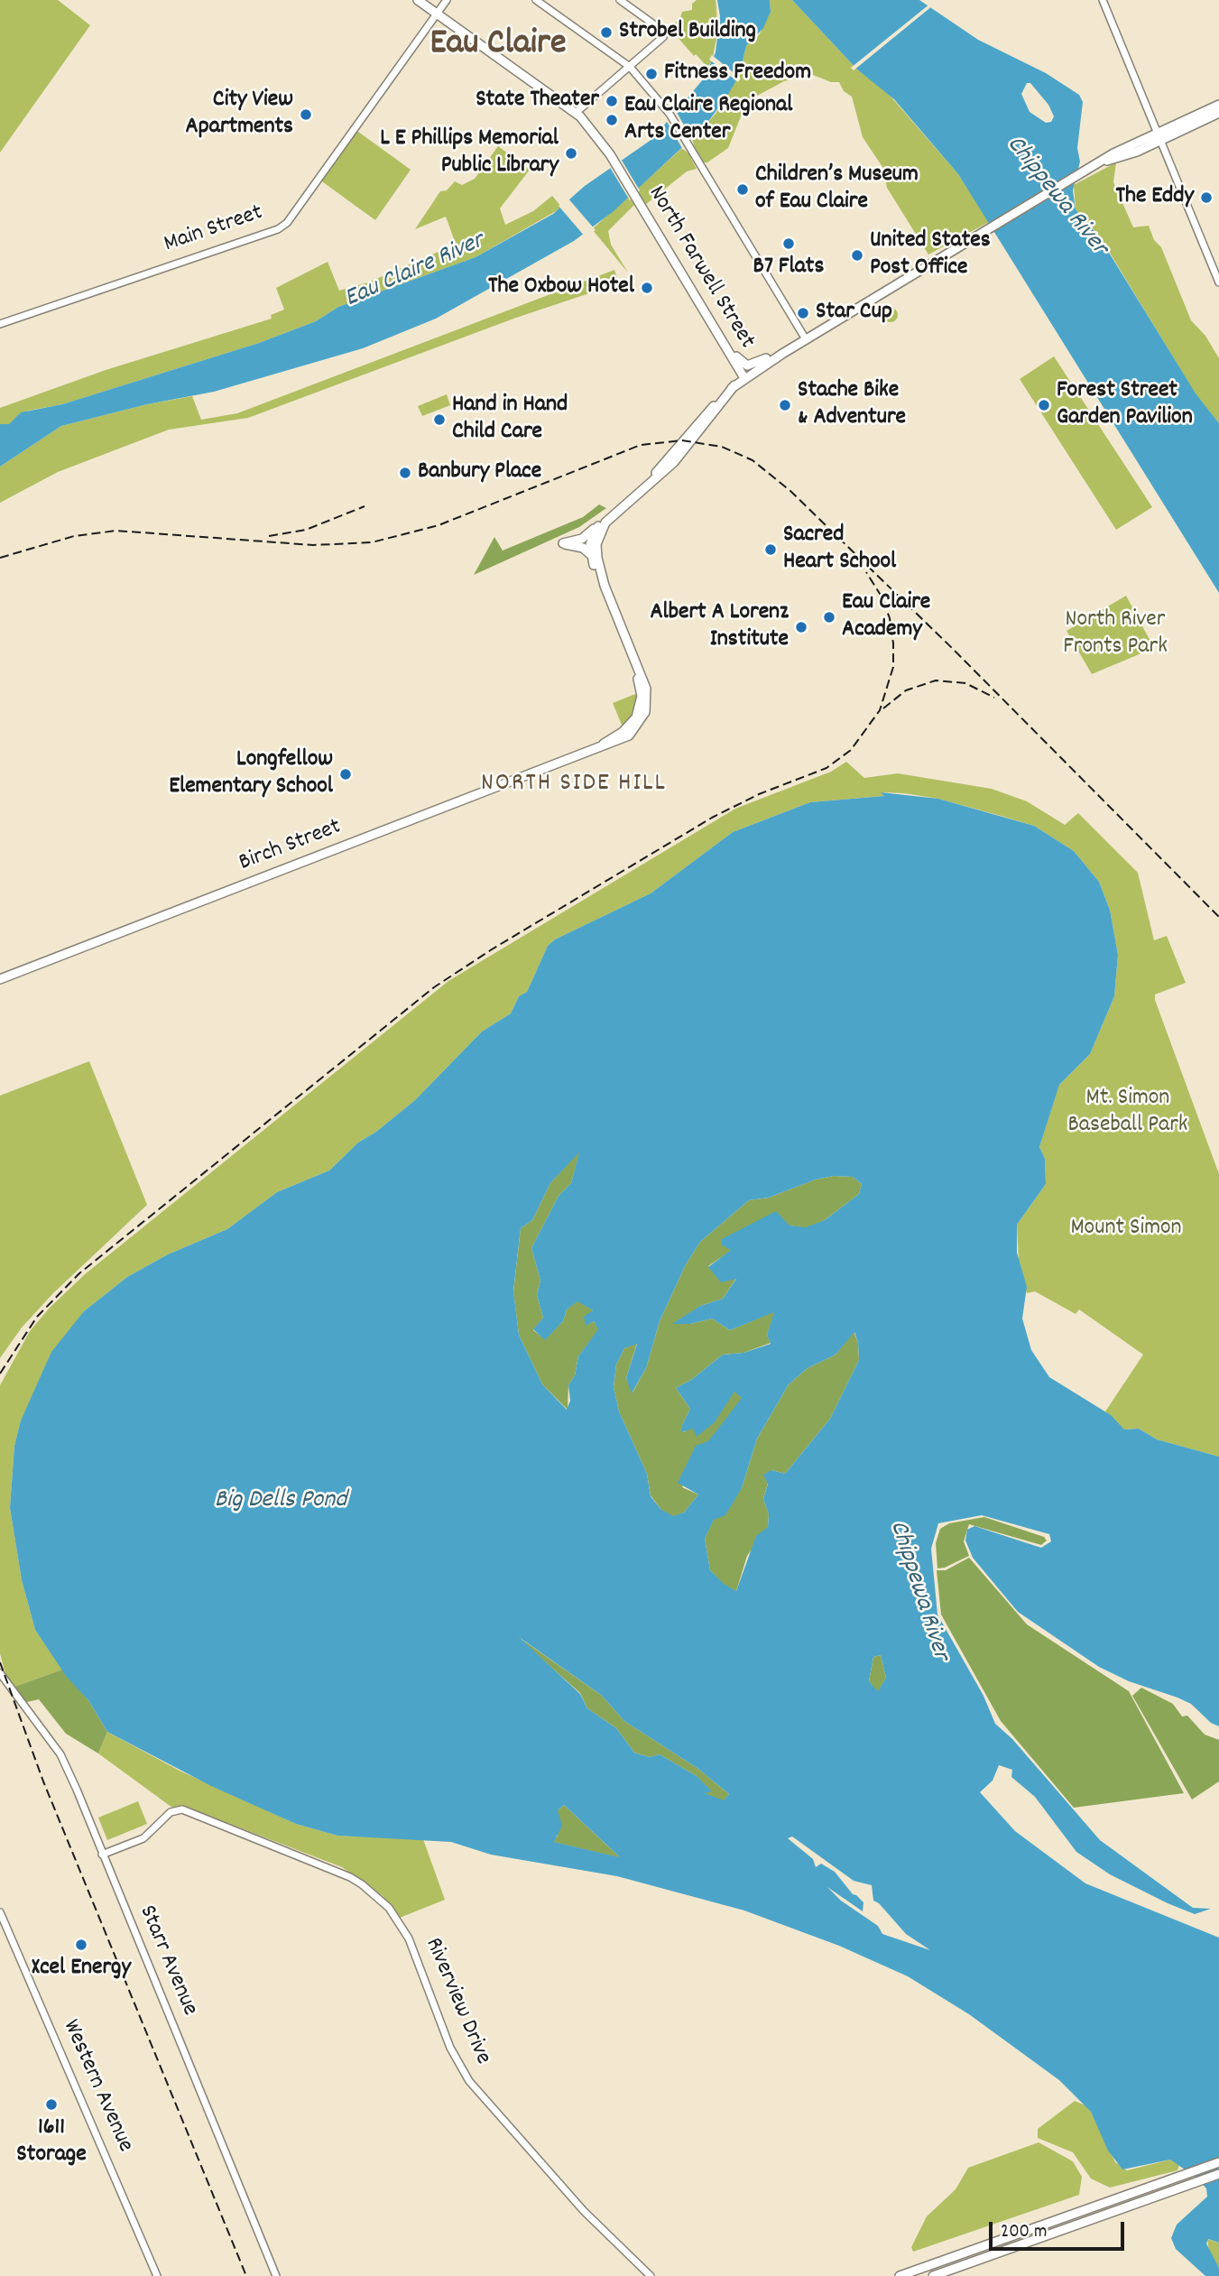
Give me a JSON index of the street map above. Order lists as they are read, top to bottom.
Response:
{
  "streets": {
    "main road": ["North Farwell Street", "Birch Street"],
    "street": [
      "Main Street",
      "Starr Avenue",
      "Riverview Drive",
      "Western Avenue"
    ]
  },
  "crossings": [
    ["Main Street", "North Farwell Street"],
    ["Starr Avenue", "Riverview Drive"]
  ],
  "districts": ["Eau Claire", "NORTH SIDE HILL"],
  "water": ["Chippewa River", "Eau Claire River", "Big Dells Pond"],
  "parks": ["North River Fronts Park", "Mt. Simon Baseball Park", "Mount Simon"],
  "places": [
    "Strobel Building",
    "Fitness Freedom",
    "State Theater",
    "City View Apartments",
    "Eau Claire Regional Arts Center",
    "L E Phillips Memorial Public Library",
    "Children’s Museum of Eau Claire",
    "The Eddy",
    "B7 Flats",
    "United States Post Office",
    "The Oxbow Hotel",
    "Star Cup",
    "Stache Bike & Adventure",
    "Forest Street Garden Pavilion",
    "Hand in Hand Child Care",
    "Banbury Place",
    "Sacred Heart School",
    "Eau Claire Academy",
    "Albert A Lorenz Institute",
    "Longfellow Elementary School",
    "Xcel Energy",
    "1611 Storage"
  ],
  "scale_bar": "200 m"
}
